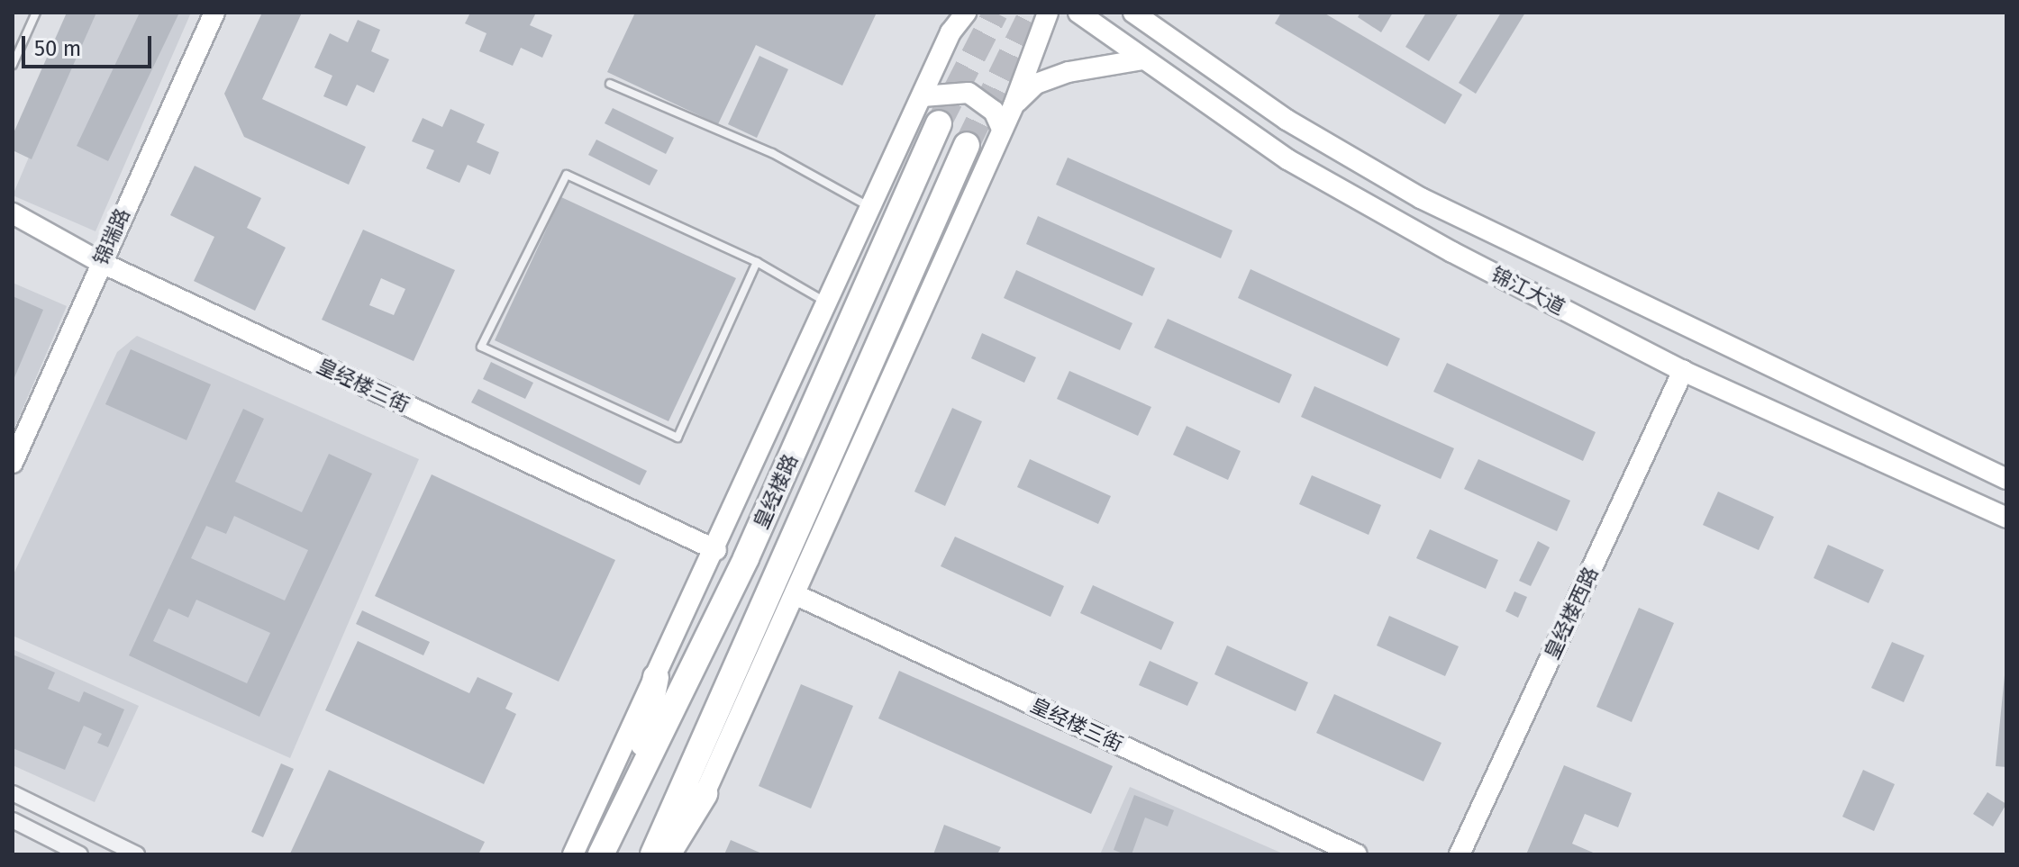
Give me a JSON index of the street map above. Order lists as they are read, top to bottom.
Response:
{
  "streets": {
    "highway": ["皇经楼路"],
    "main road": [
      "锦瑞路",
      "锦江大道",
      "皇经楼三街",
      "皇经楼西路"
    ]
  },
  "crossings": [
    ["锦瑞路", "皇经楼三街"],
    ["锦江大道", "皇经楼西路"]
  ],
  "scale_bar": "50 m"
}
